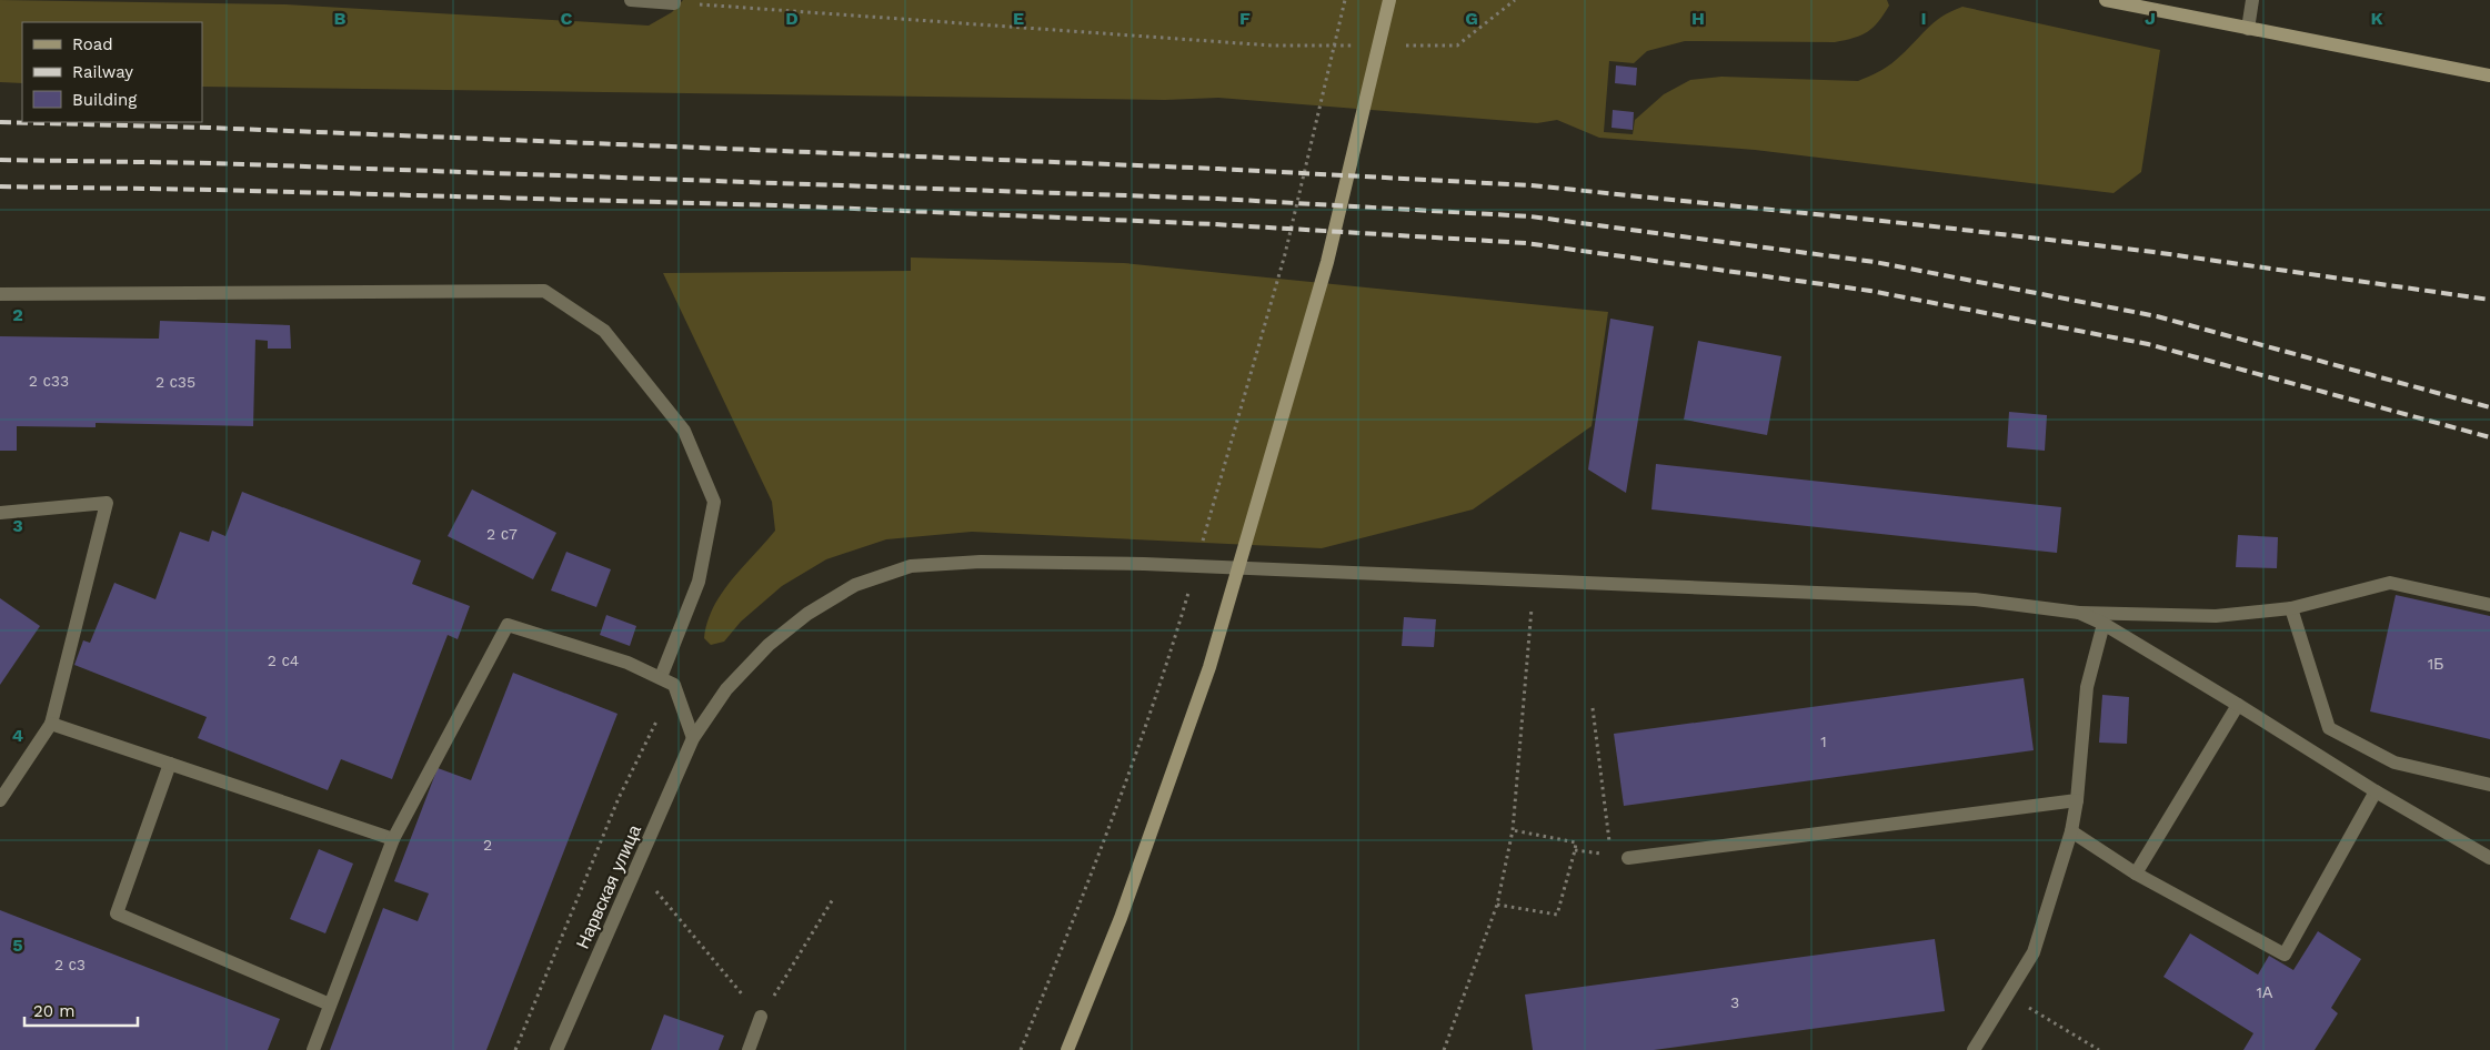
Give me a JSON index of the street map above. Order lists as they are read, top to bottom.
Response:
{
  "streets": {
    "street": ["Нарвская улица"]
  },
  "house_numbers": [
    "2 с33",
    "2 с35",
    "2 с7",
    "2 с4",
    "1Б",
    "1",
    "2",
    "2 с3",
    "1А",
    "3"
  ],
  "legend": ["Road", "Railway", "Building"],
  "scale_bar": "20 m",
  "grid": {
    "columns": [
      "B",
      "C",
      "D",
      "E",
      "F",
      "G",
      "H",
      "I",
      "J",
      "K"
    ],
    "rows": [
      "2",
      "3",
      "4",
      "5"
    ]
  }
}
